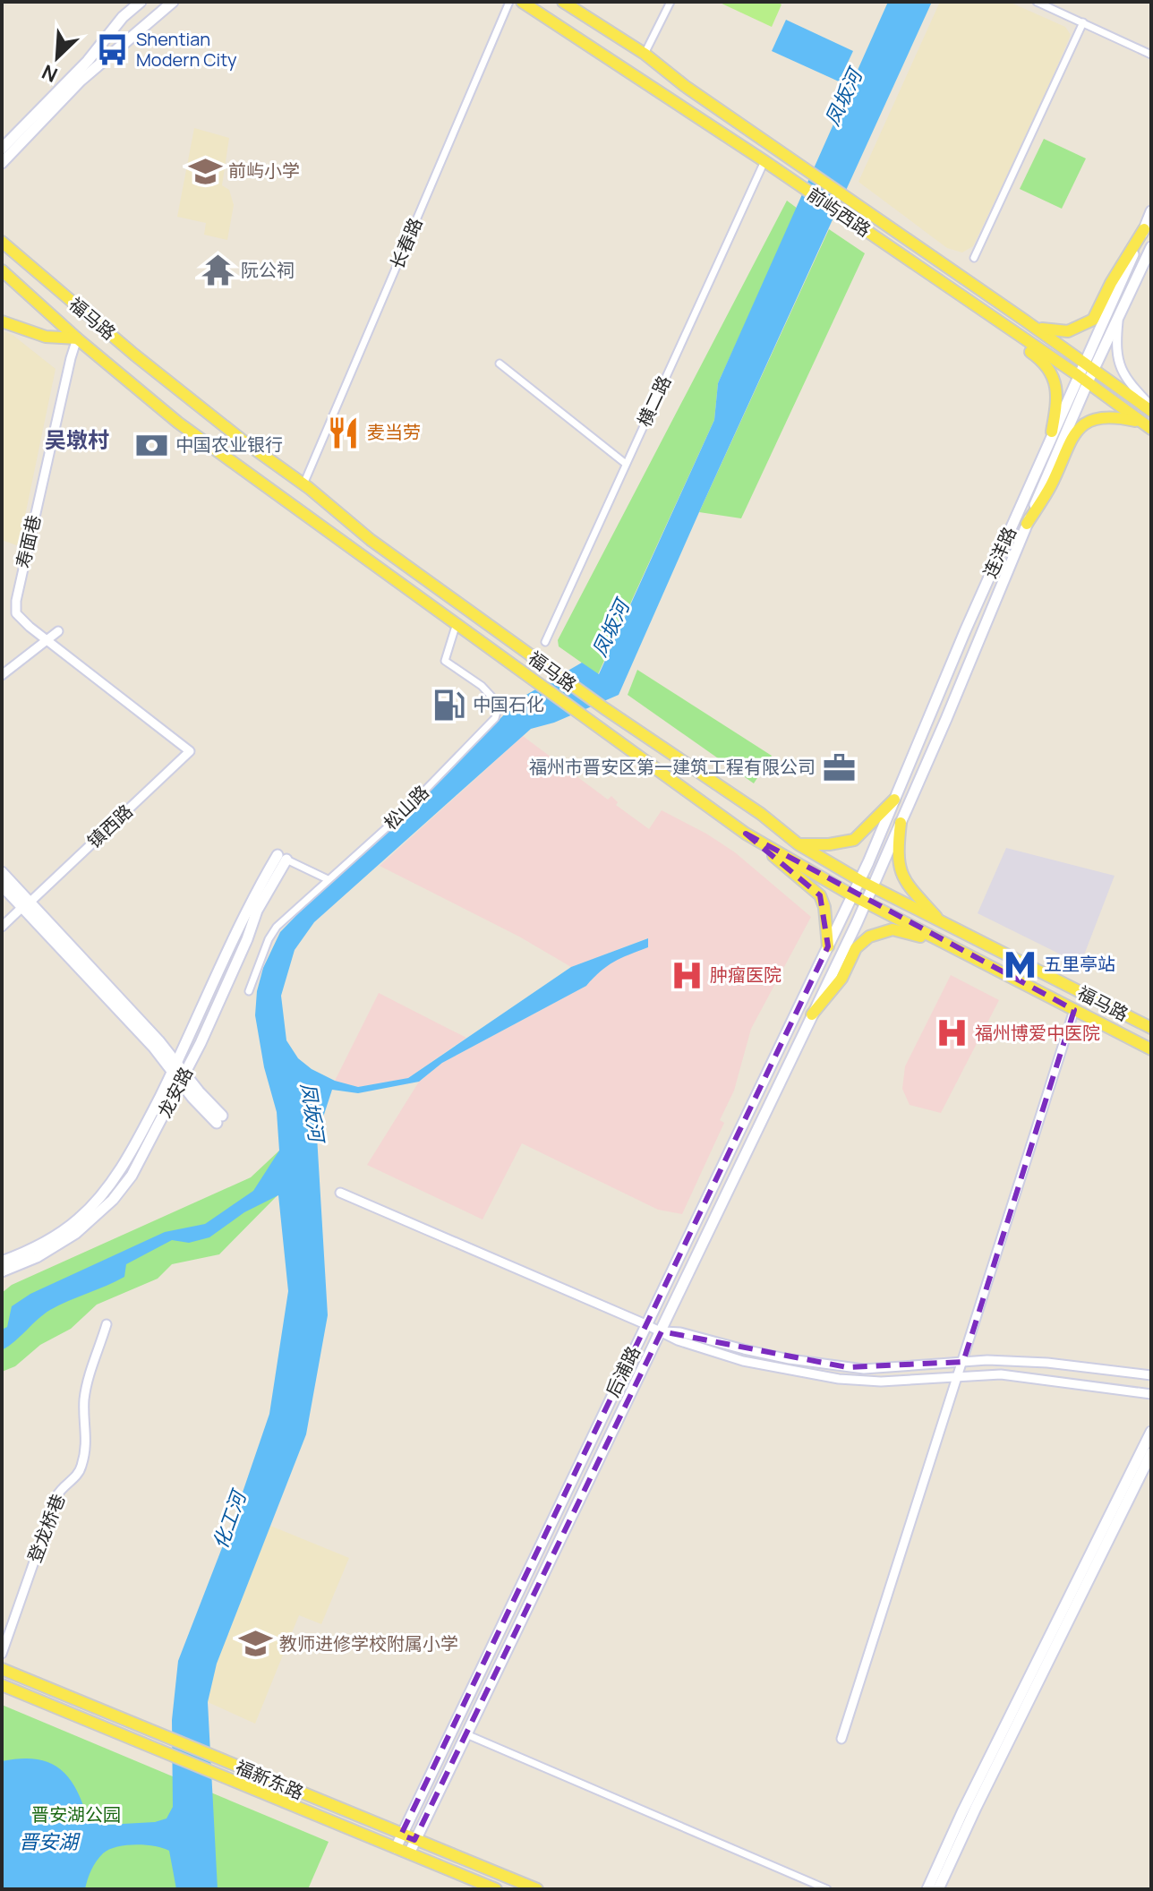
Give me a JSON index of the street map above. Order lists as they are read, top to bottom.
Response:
{
  "streets": {
    "main road": [
      "前屿西路",
      "福马路",
      "连洋路",
      "龙安路",
      "后浦路",
      "福新东路"
    ],
    "street": [
      "长春路",
      "横二路",
      "寿面巷",
      "松山路",
      "镇西路",
      "登龙桥巷"
    ]
  },
  "crossings": [
    ["前屿西路", "横二路"],
    ["前屿西路", "连洋路"],
    ["长春路", "福马路"],
    ["福马路", "寿面巷"],
    ["福马路", "连洋路"],
    ["福马路", "松山路"],
    ["福马路", "后浦路"],
    ["寿面巷", "镇西路"],
    ["连洋路", "后浦路"],
    ["后浦路", "福新东路"]
  ],
  "districts": ["吴墩村"],
  "water": ["凤坂河", "化工河", "晋安湖"],
  "parks": ["晋安湖公园"],
  "places": {
    "bus stop": ["Shentian Modern City"],
    "school or university": ["前屿小学", "教师进修学校附属小学"],
    "temple": ["阮公祠"],
    "restaurant": ["麦当劳"],
    "bank": ["中国农业银行"],
    "fuel station": ["中国石化"],
    "office": ["福州市晋安区第一建筑工程有限公司"],
    "metro station": ["五里亭站"],
    "hospital": ["肿瘤医院", "福州博爱中医院"]
  },
  "north": "bottom left"
}
